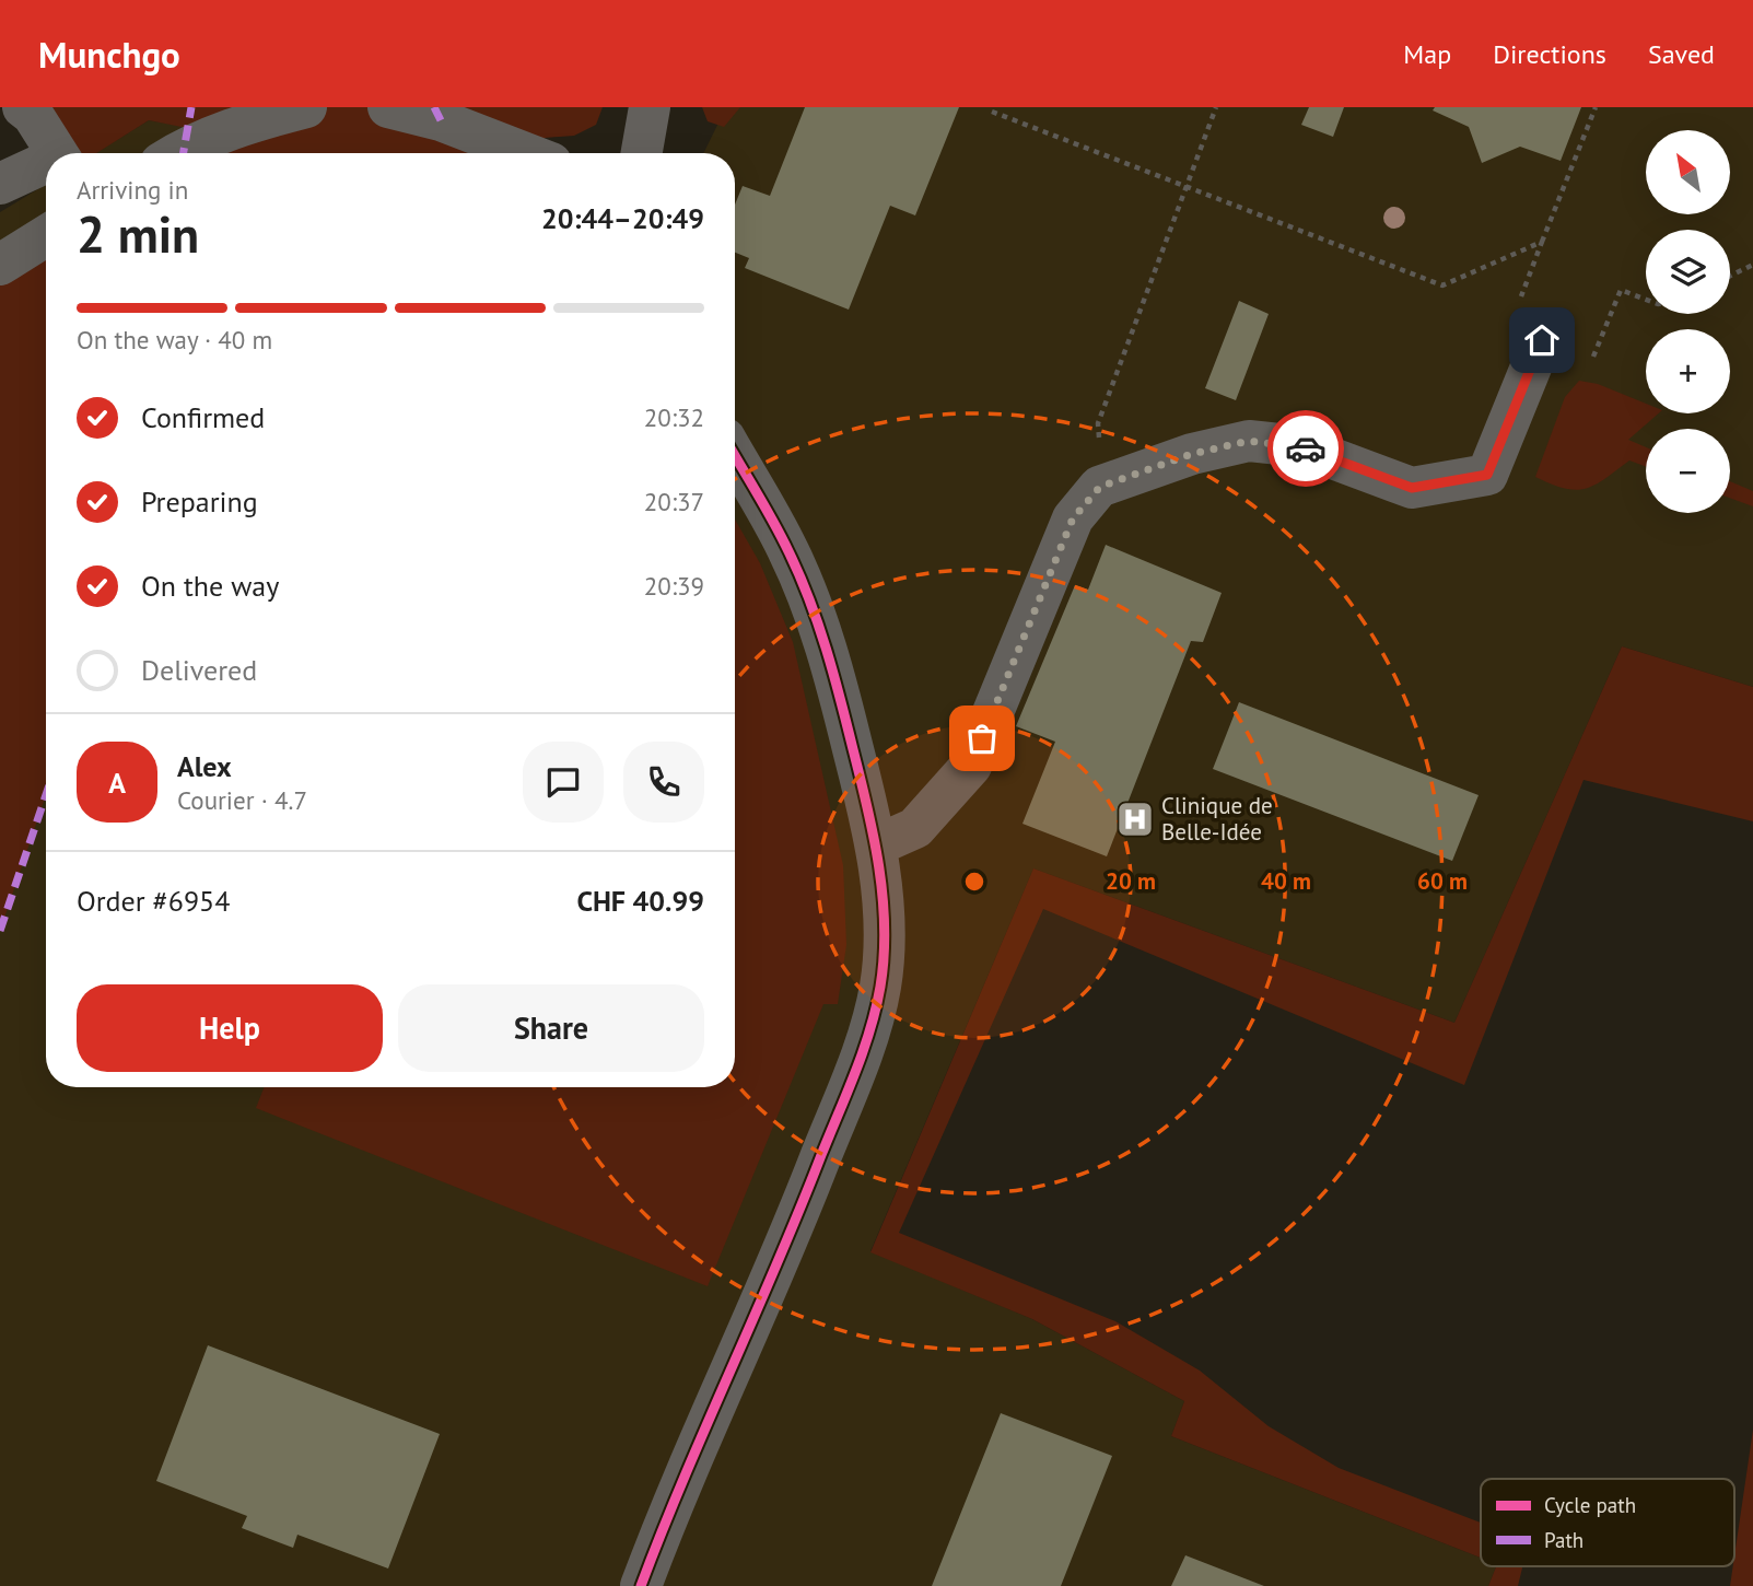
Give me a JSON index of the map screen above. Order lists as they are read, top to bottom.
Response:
{
  "places": {
    "hospital": ["Clinique de Belle-Idée"]
  },
  "legend": ["Cycle path", "Path"],
  "north": "top left",
  "page": {
    "header": "Munchgo",
    "nav": ["Map", "Directions", "Saved"],
    "map_buttons": ["+", "−"],
    "heading": ["2 min", "Arriving in", "20:44–20:49"],
    "panel": [
      "Alex",
      "Courier · 4.7",
      "Order #6954",
      "CHF 40.99"
    ],
    "bar": "On the way · 40 m",
    "list": [
      ["Confirmed", "20:32"],
      ["Preparing", "20:37"],
      ["On the way", "20:39"],
      "Delivered"
    ],
    "round": "A",
    "buttons": ["Help", "Share"]
  },
  "rings": ["20 m", "40 m", "60 m"]
}
